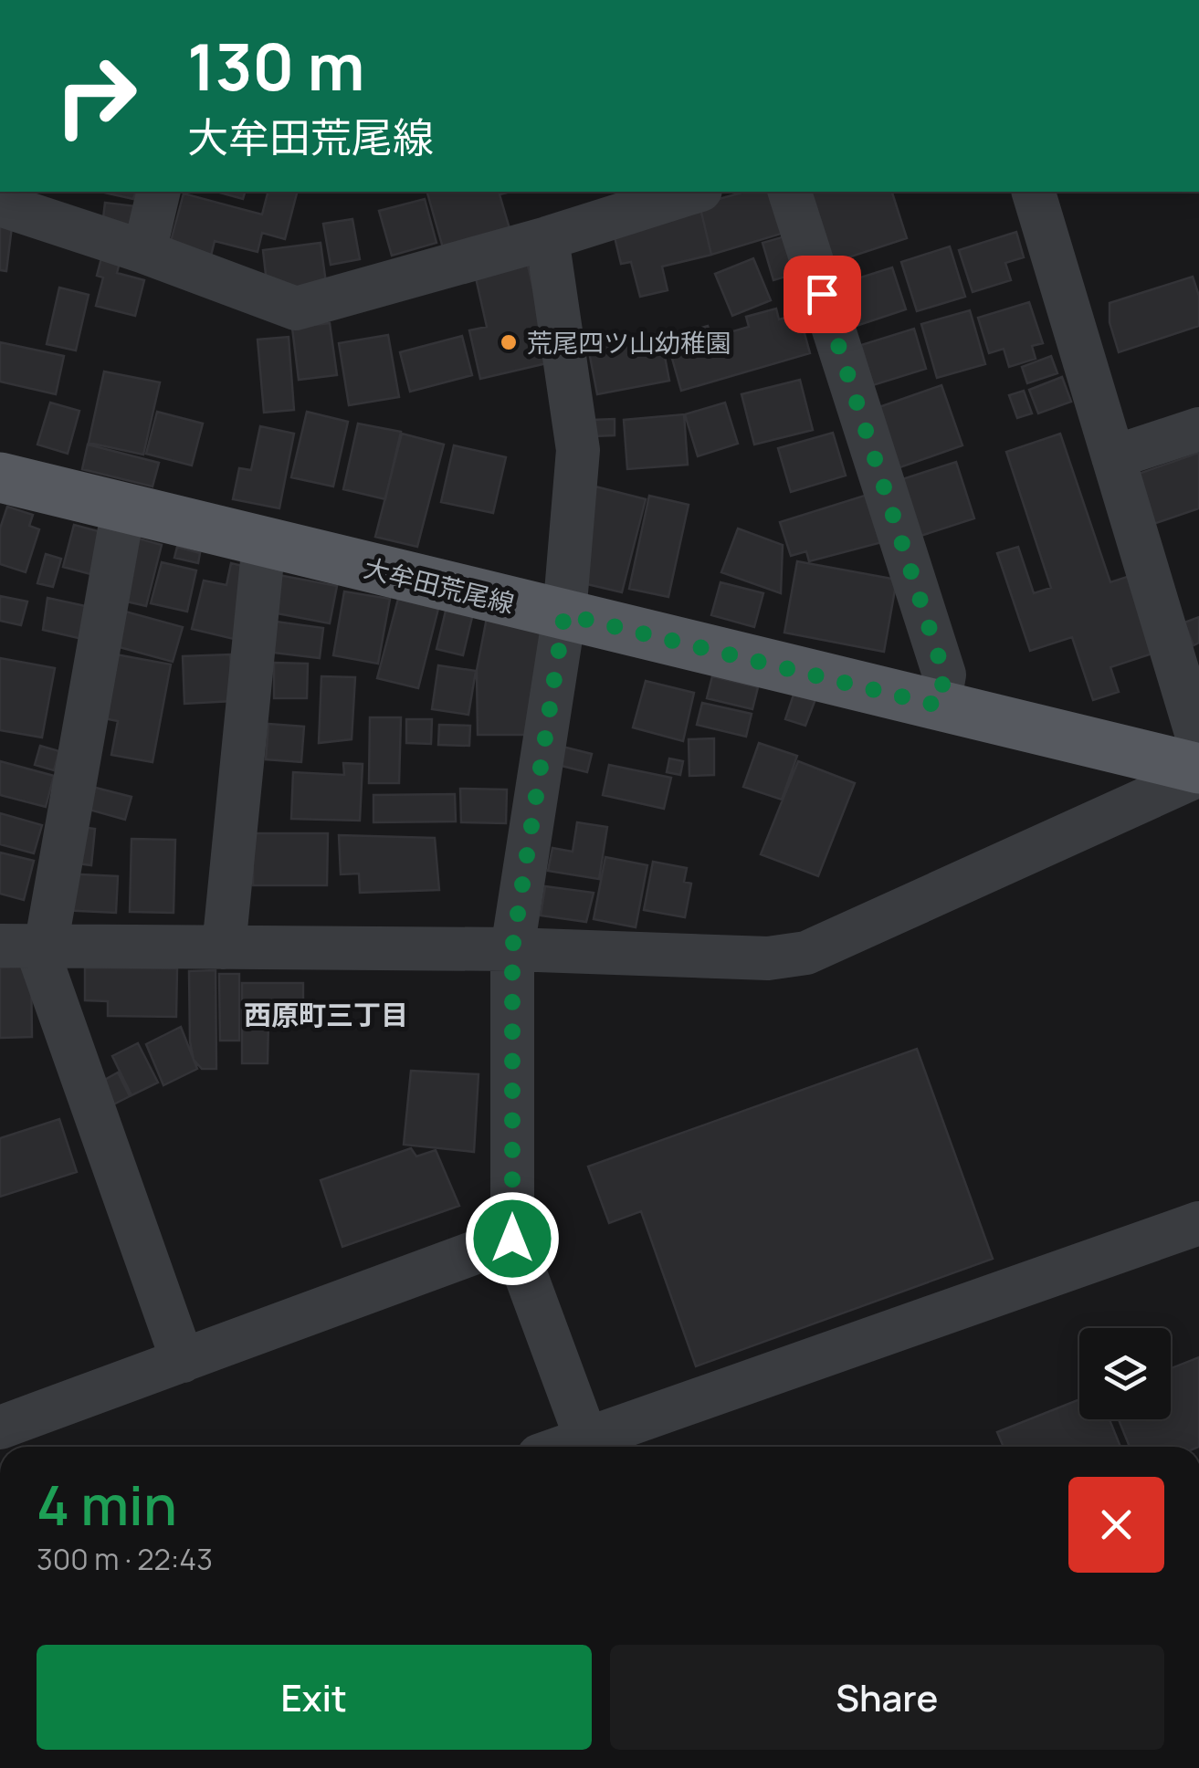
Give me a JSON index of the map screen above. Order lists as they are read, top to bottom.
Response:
{
  "streets": {
    "main road": ["大牟田荒尾線"]
  },
  "districts": ["西原町三丁目"],
  "places": ["荒尾四ツ山幼稚園"],
  "page": {
    "turn": ["130 m", "大牟田荒尾線"],
    "heading": ["4 min", "300 m · 22:43"],
    "buttons": ["Exit", "Share"]
  }
}
